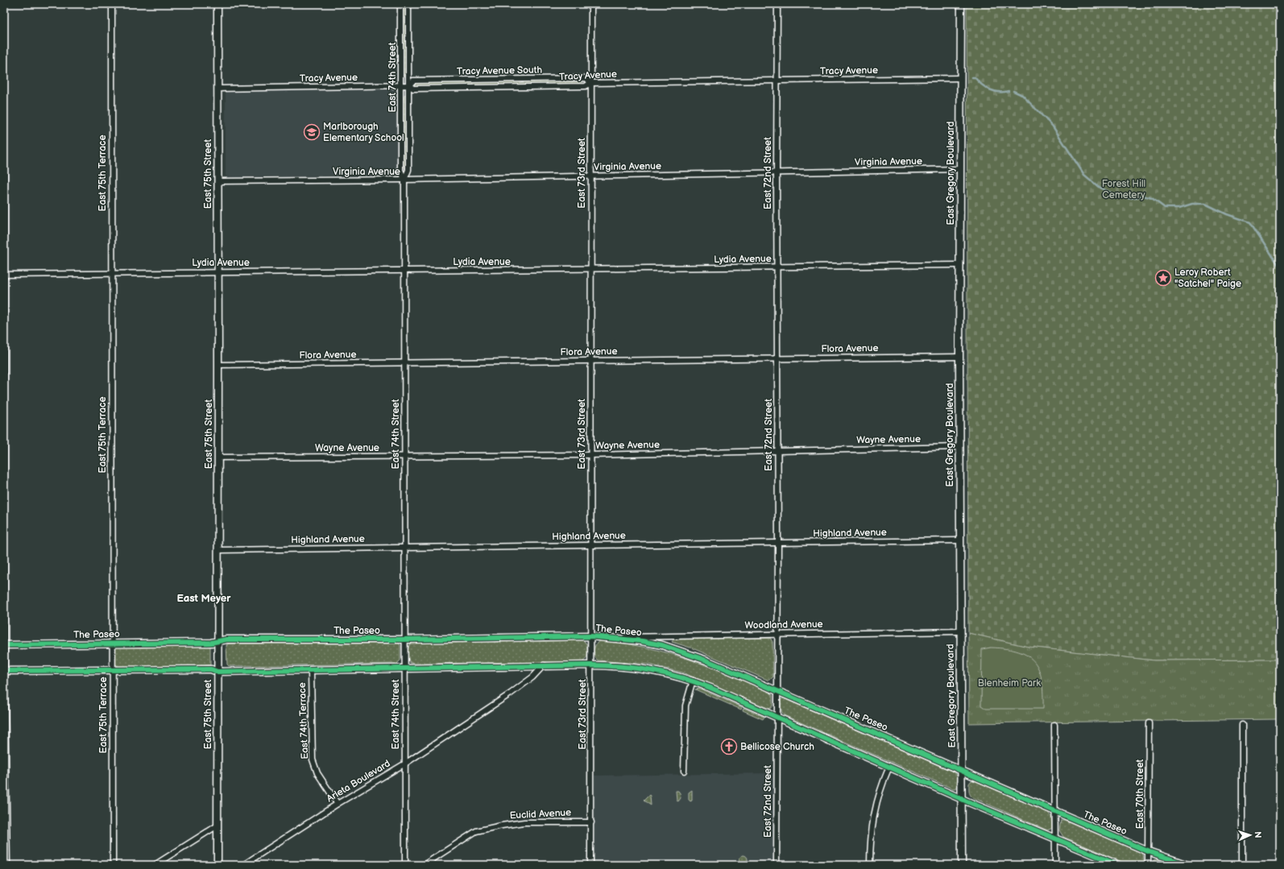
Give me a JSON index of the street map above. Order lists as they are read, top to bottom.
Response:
{
  "streets": {
    "main road": ["East Gregory Boulevard", "East 75th Street", "The Paseo"],
    "street": [
      "Tracy Avenue South",
      "Tracy Avenue",
      "East 74th Street",
      "Virginia Avenue",
      "East 75th Terrace",
      "East 73rd Street",
      "East 72nd Street",
      "Lydia Avenue",
      "Flora Avenue",
      "Wayne Avenue",
      "Highland Avenue",
      "Woodland Avenue",
      "East 74th Terrace",
      "Arleta Boulevard",
      "East 70th Street",
      "Euclid Avenue"
    ]
  },
  "crossings": [
    ["Tracy Avenue South", "Tracy Avenue"],
    ["Tracy Avenue South", "East 73rd Street"],
    ["Tracy Avenue", "East 74th Street"],
    ["Tracy Avenue", "East 73rd Street"],
    ["Tracy Avenue", "East 72nd Street"],
    ["Tracy Avenue", "East Gregory Boulevard"],
    ["Tracy Avenue", "East 75th Street"],
    ["East 74th Street", "Virginia Avenue"],
    ["East 74th Street", "Lydia Avenue"],
    ["East 74th Street", "Flora Avenue"],
    ["East 74th Street", "Wayne Avenue"],
    ["East 74th Street", "Highland Avenue"],
    ["East 74th Street", "The Paseo"],
    ["East 74th Street", "Arleta Boulevard"],
    ["Virginia Avenue", "East 73rd Street"],
    ["Virginia Avenue", "East 72nd Street"],
    ["Virginia Avenue", "East Gregory Boulevard"],
    ["Virginia Avenue", "East 75th Street"],
    ["East 75th Terrace", "Lydia Avenue"],
    ["East 75th Terrace", "The Paseo"],
    ["East 73rd Street", "Lydia Avenue"],
    ["East 73rd Street", "Flora Avenue"],
    ["East 73rd Street", "Wayne Avenue"],
    ["East 73rd Street", "Highland Avenue"],
    ["East 73rd Street", "The Paseo"],
    ["East 73rd Street", "Euclid Avenue"],
    ["East 72nd Street", "Lydia Avenue"],
    ["East 72nd Street", "Flora Avenue"],
    ["East 72nd Street", "Wayne Avenue"],
    ["East 72nd Street", "Highland Avenue"],
    ["East 72nd Street", "Woodland Avenue"],
    ["East 72nd Street", "The Paseo"],
    ["East Gregory Boulevard", "Lydia Avenue"],
    ["East Gregory Boulevard", "Flora Avenue"],
    ["East Gregory Boulevard", "Wayne Avenue"],
    ["East Gregory Boulevard", "Highland Avenue"],
    ["East Gregory Boulevard", "Woodland Avenue"],
    ["East Gregory Boulevard", "The Paseo"],
    ["East 75th Street", "Lydia Avenue"],
    ["East 75th Street", "Flora Avenue"],
    ["East 75th Street", "Wayne Avenue"],
    ["East 75th Street", "Highland Avenue"],
    ["East 75th Street", "The Paseo"],
    ["Woodland Avenue", "The Paseo"],
    ["The Paseo", "East 70th Street"],
    ["East 74th Terrace", "Arleta Boulevard"]
  ],
  "districts": ["East Meyer"],
  "parks": ["Forest Hill Cemetery", "Blenheim Park"],
  "places": {
    "school or university": ["Marlborough Elementary School"],
    "place": ["Leroy Robert \"Satchel\" Paige"],
    "church": ["Bellicose Church"]
  },
  "north": "right"
}
